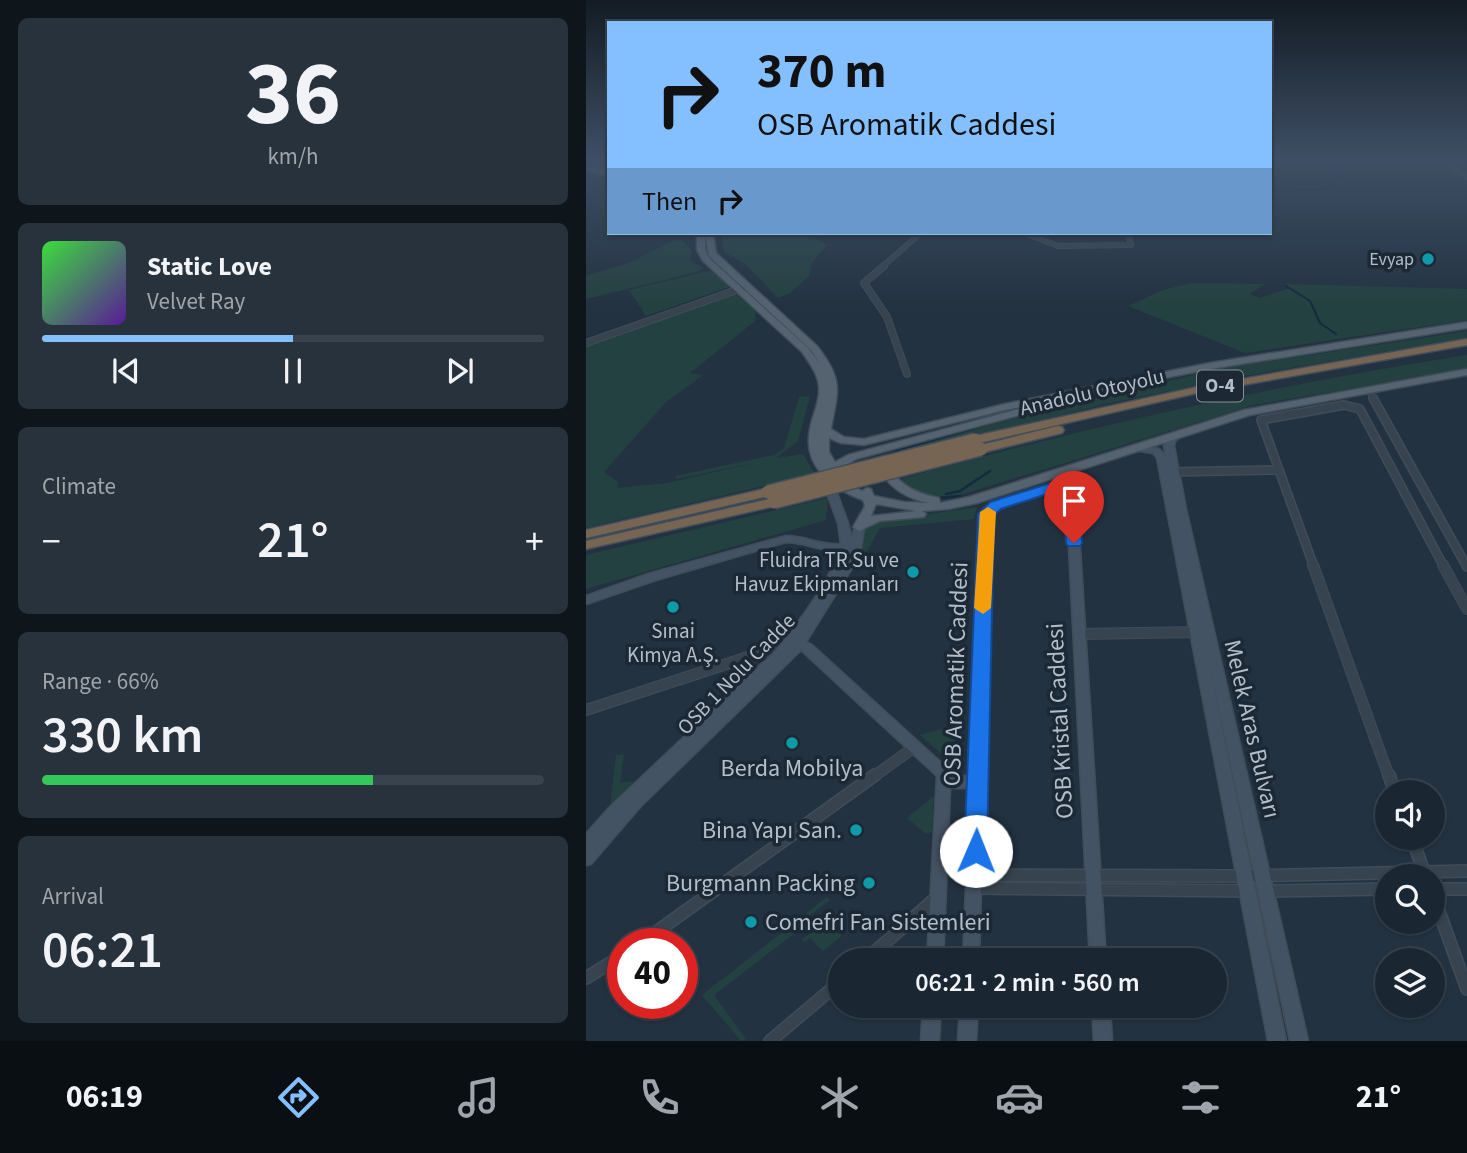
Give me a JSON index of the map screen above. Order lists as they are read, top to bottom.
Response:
{
  "streets": {
    "highway": ["O-4", "Anadolu Otoyolu"],
    "main road": ["OSB 1 Nolu Cadde"],
    "street": ["OSB Aromatik Caddesi", "OSB Kristal Caddesi", "Melek Aras Bulvarı"]
  },
  "crossings": [
    ["O-4", "Anadolu Otoyolu"],
    ["OSB Aromatik Caddesi", "OSB Kristal Caddesi"]
  ],
  "places": [
    "Evyap",
    "Fluidra TR Su ve Havuz Ekipmanları",
    "Sınai Kimya A.Ş.",
    "Berda Mobilya",
    "Bina Yapı San.",
    "Burgmann Packing",
    "Comefri Fan Sistemleri"
  ],
  "page": {
    "tile": [
      ["36", "km/h"],
      "Climate",
      ["Range · 66%", "330 km"],
      ["Arrival", "06:21"]
    ],
    "turn": ["370 m", "OSB Aromatik Caddesi"],
    "then": "Then",
    "song": ["Static Love", "Velvet Ray"],
    "heat": ["−", "21°", "+"],
    "limit": "40",
    "trip": "06:21 · 2 min · 560 m",
    "tabs": ["06:19", "21°"]
  }
}
